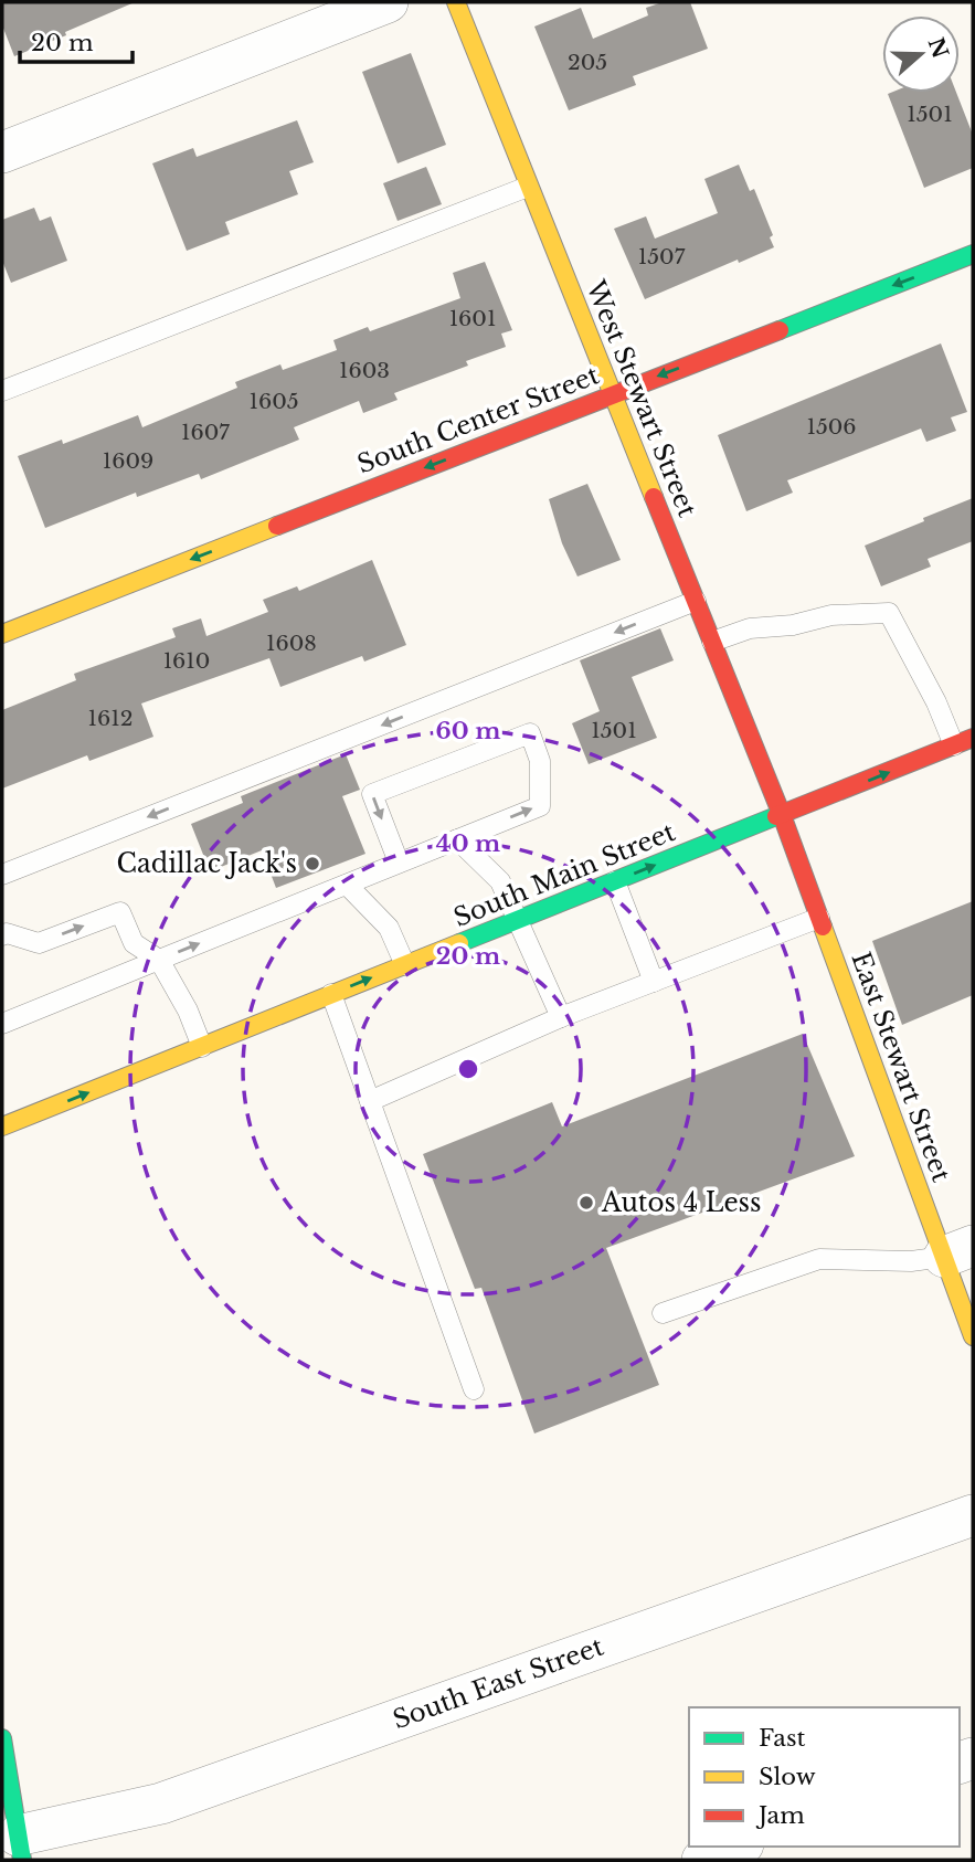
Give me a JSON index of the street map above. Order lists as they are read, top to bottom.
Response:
{
  "streets": {
    "main road": [
      "West Stewart Street",
      "South Center Street",
      "South Main Street",
      "East Stewart Street"
    ],
    "street": ["South East Street"]
  },
  "crossings": [
    ["West Stewart Street", "South Center Street"],
    ["West Stewart Street", "South Main Street"],
    ["West Stewart Street", "East Stewart Street"],
    ["South Main Street", "East Stewart Street"]
  ],
  "one_way": ["South Center Street", "South Main Street"],
  "places": ["Cadillac Jack's", "Autos 4 Less"],
  "house_numbers": [
    "205",
    "1501",
    "1507",
    "1601",
    "1603",
    "1605",
    "1506",
    "1607",
    "1609",
    "1608",
    "1610",
    "1612",
    "1501"
  ],
  "legend": ["Fast", "Slow", "Jam"],
  "scale_bar": "20 m",
  "north": "right",
  "rings": ["60 m", "40 m", "20 m"]
}
